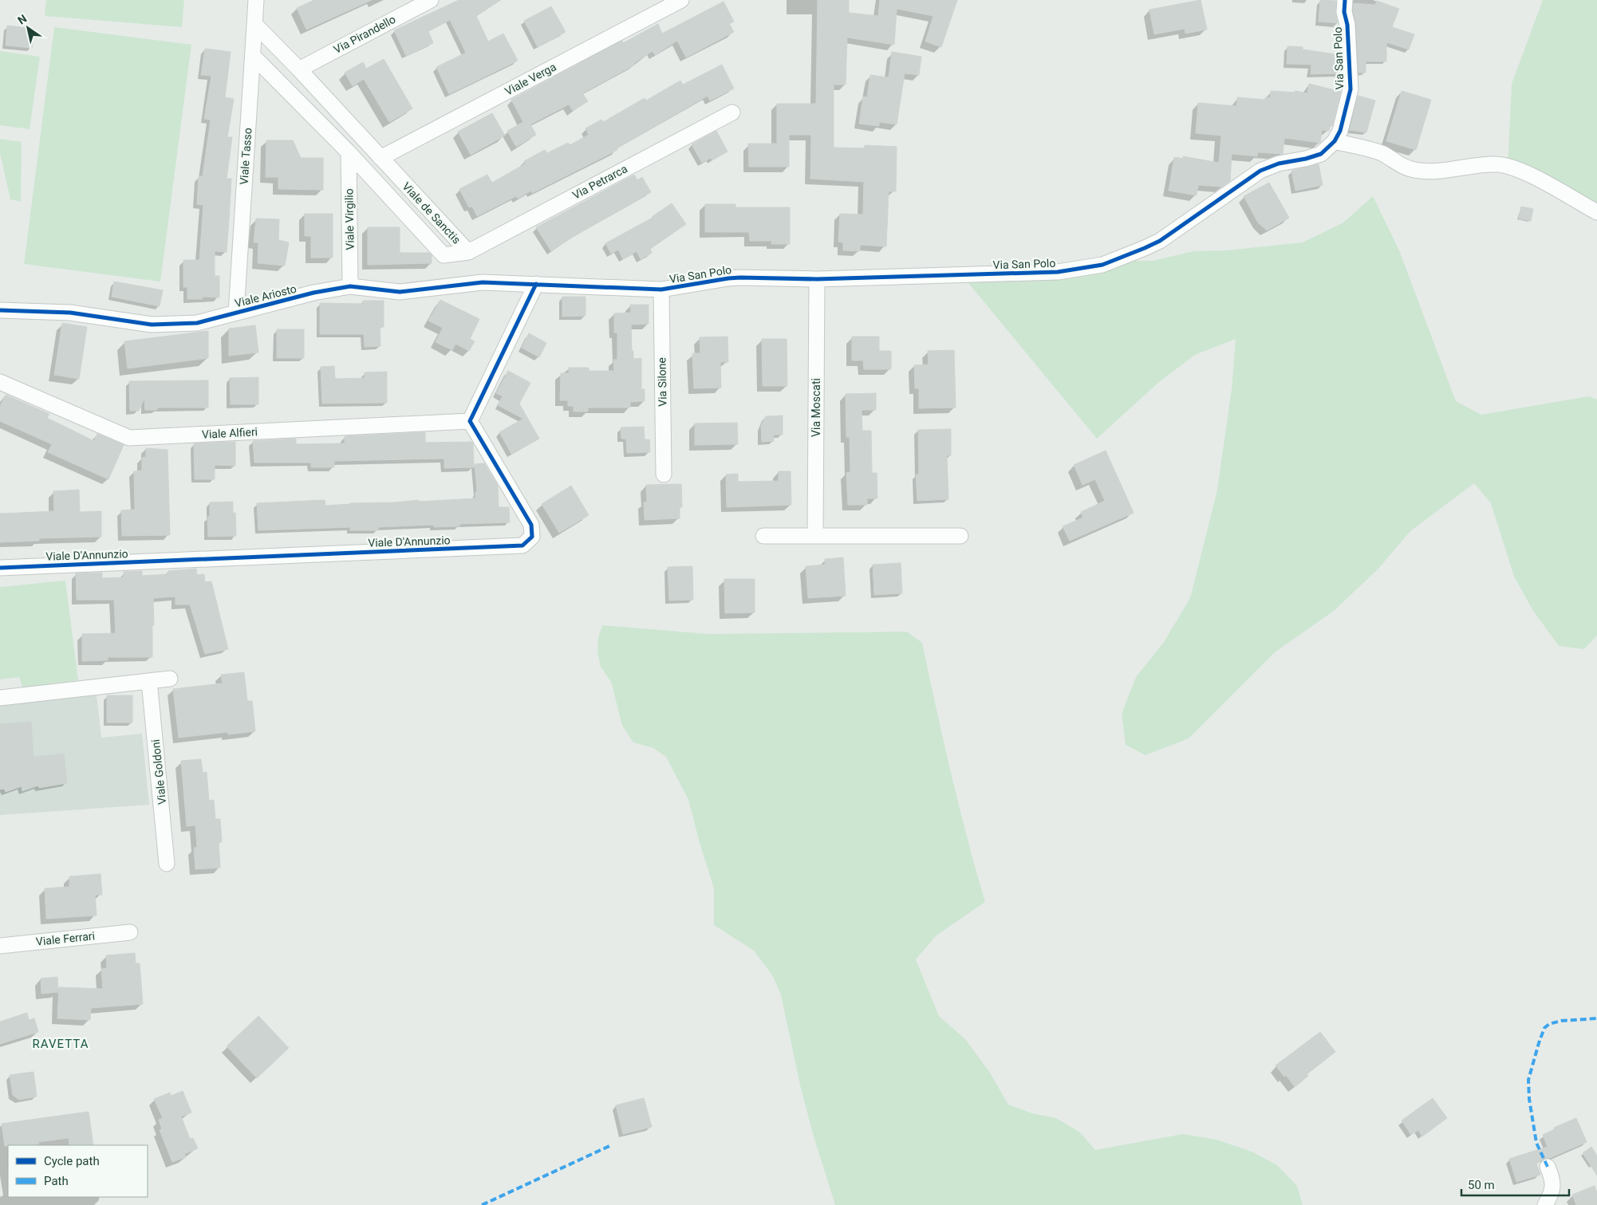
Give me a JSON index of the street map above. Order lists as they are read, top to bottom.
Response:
{
  "streets": {
    "street": [
      "Via Pirandello",
      "Via San Polo",
      "Viale Verga",
      "Viale Tasso",
      "Via Petrarca",
      "Viale de Sanctis",
      "Viale Virgilio",
      "Viale Ariosto",
      "Via Silone",
      "Via Moscati",
      "Viale Alfieri",
      "Viale D'Annunzio",
      "Viale Goldoni",
      "Viale Ferrari"
    ]
  },
  "crossings": [
    ["Via Pirandello", "Viale de Sanctis"],
    ["Via San Polo", "Viale Ariosto"],
    ["Via San Polo", "Via Silone"],
    ["Via San Polo", "Via Moscati"],
    ["Viale Verga", "Viale de Sanctis"],
    ["Viale Tasso", "Viale de Sanctis"],
    ["Viale Tasso", "Viale Ariosto"],
    ["Via Petrarca", "Viale de Sanctis"],
    ["Viale de Sanctis", "Viale Virgilio"],
    ["Viale Virgilio", "Viale Ariosto"],
    ["Viale Alfieri", "Viale D'Annunzio"]
  ],
  "districts": ["RAVETTA"],
  "legend": ["Cycle path", "Path"],
  "scale_bar": "50 m",
  "north": "top left"
}
